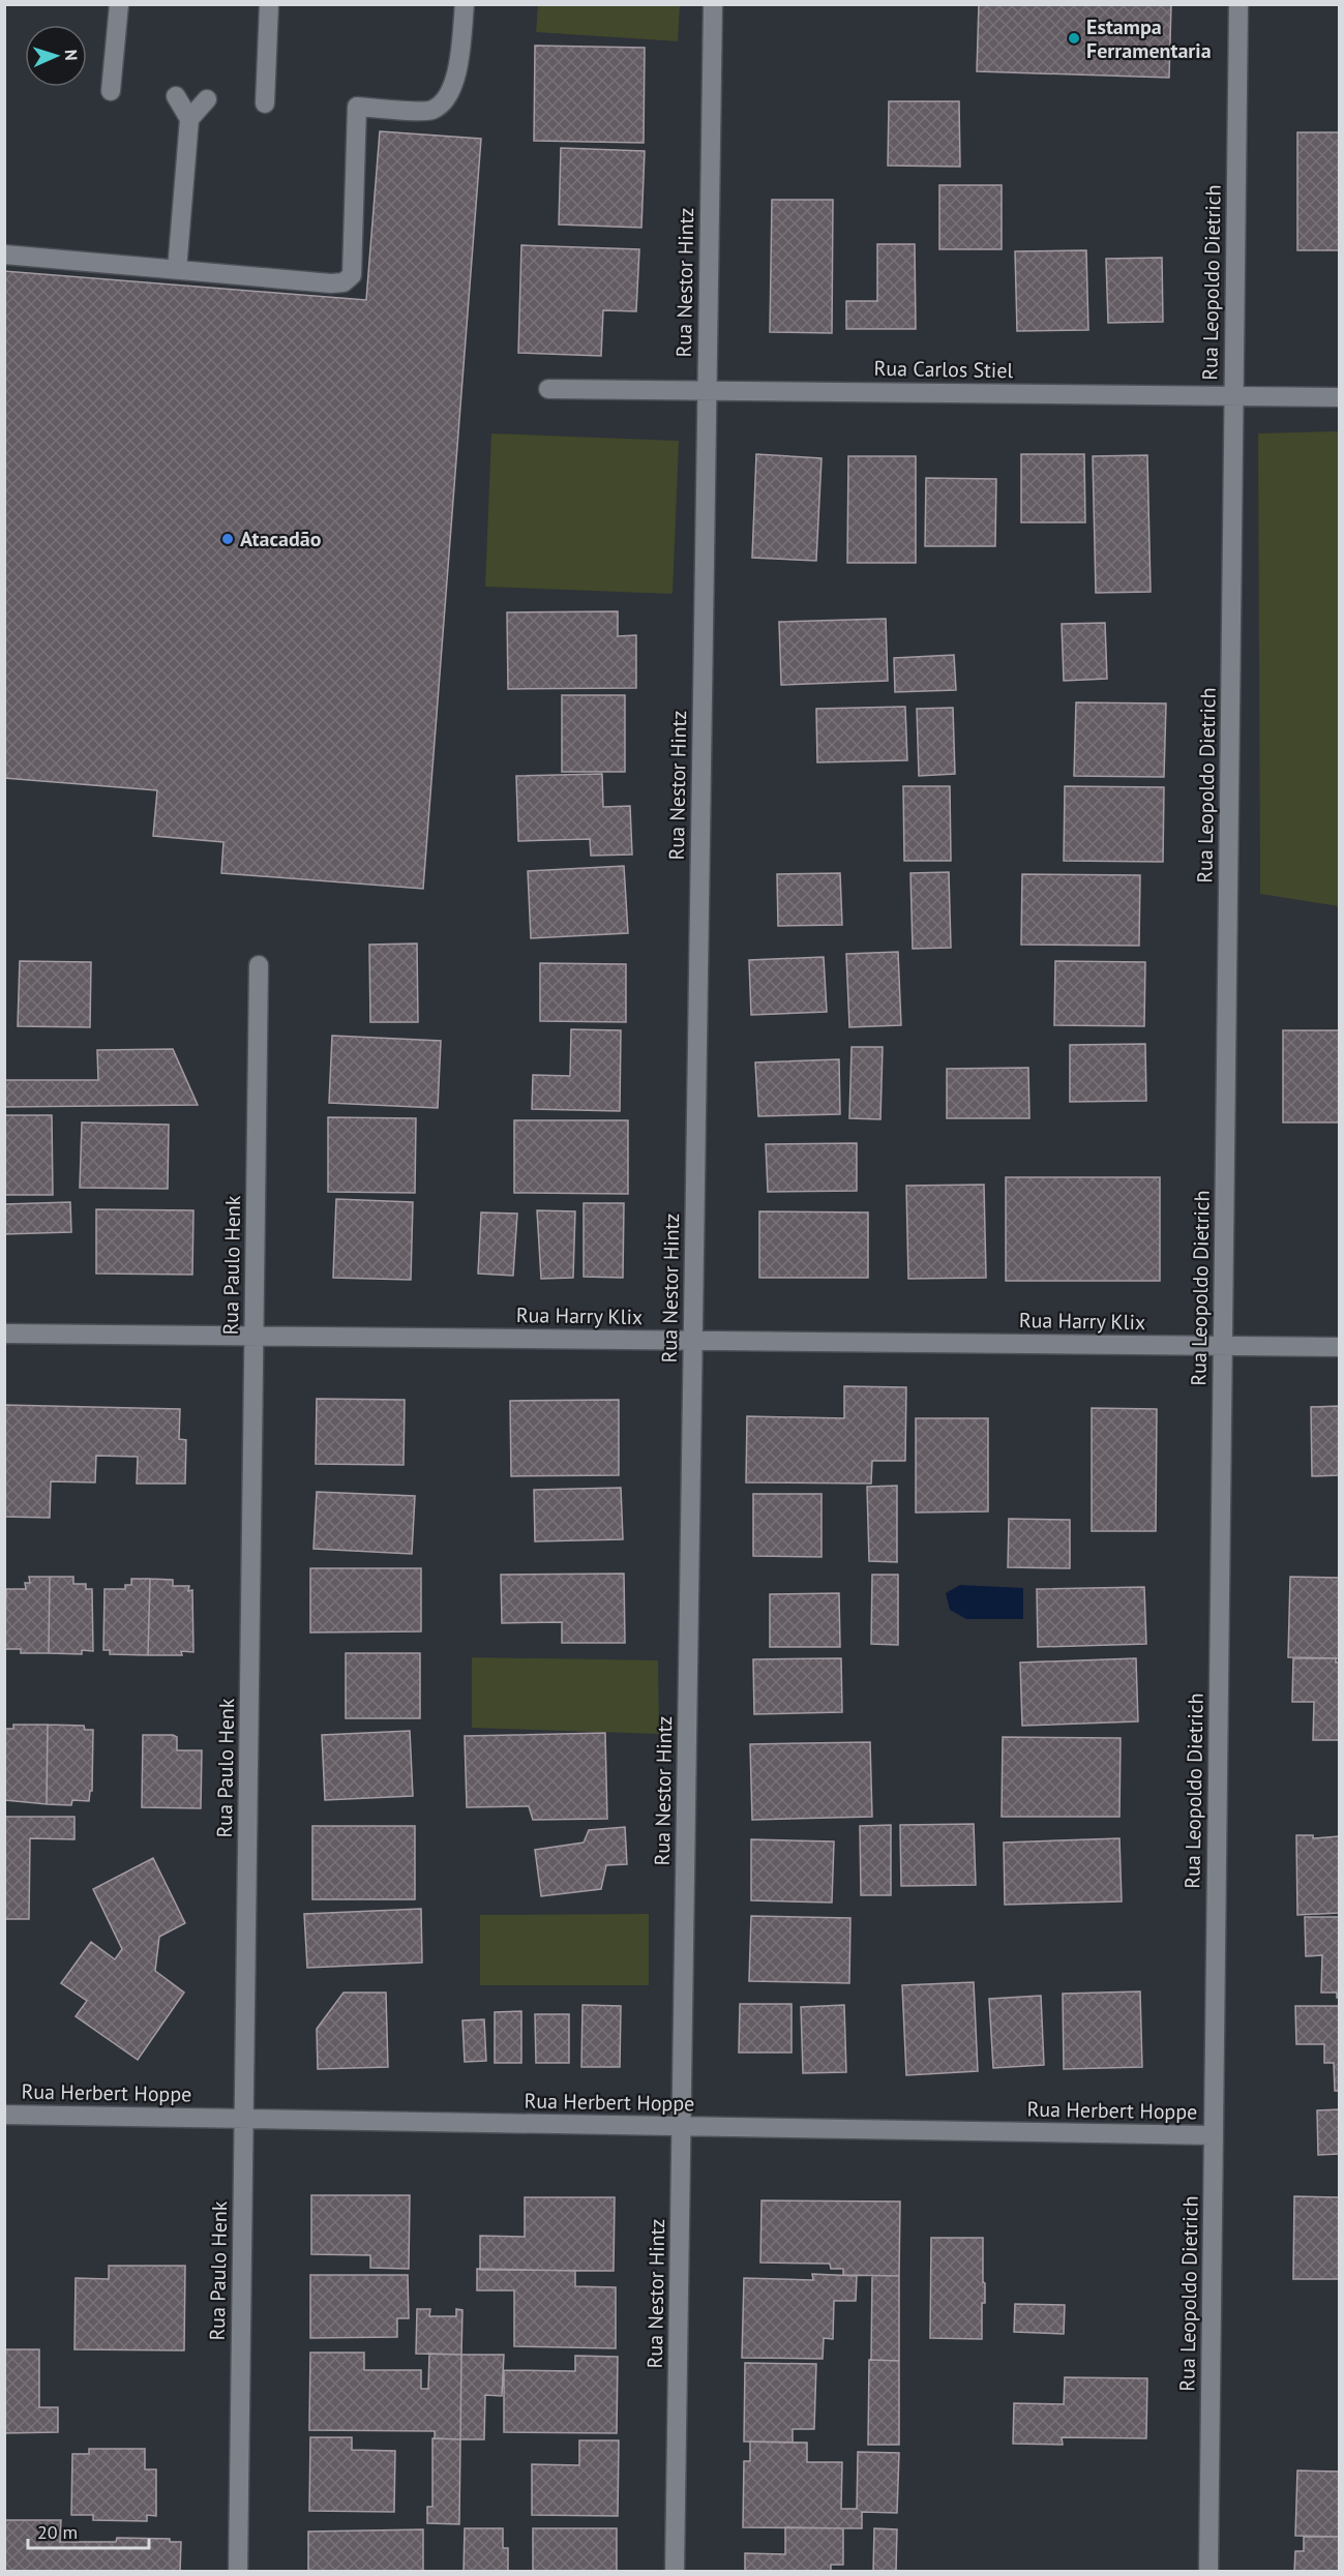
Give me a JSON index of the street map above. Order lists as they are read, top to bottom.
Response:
{
  "streets": {
    "street": [
      "Rua Nestor Hintz",
      "Rua Leopoldo Dietrich",
      "Rua Carlos Stiel",
      "Rua Paulo Henk",
      "Rua Harry Klix",
      "Rua Herbert Hoppe"
    ]
  },
  "crossings": [
    ["Rua Nestor Hintz", "Rua Carlos Stiel"],
    ["Rua Nestor Hintz", "Rua Harry Klix"],
    ["Rua Nestor Hintz", "Rua Herbert Hoppe"],
    ["Rua Leopoldo Dietrich", "Rua Carlos Stiel"],
    ["Rua Leopoldo Dietrich", "Rua Harry Klix"],
    ["Rua Leopoldo Dietrich", "Rua Herbert Hoppe"],
    ["Rua Paulo Henk", "Rua Harry Klix"],
    ["Rua Paulo Henk", "Rua Herbert Hoppe"]
  ],
  "places": ["Estampa Ferramentaria", "Atacadão"],
  "scale_bar": "20 m",
  "north": "right"
}
